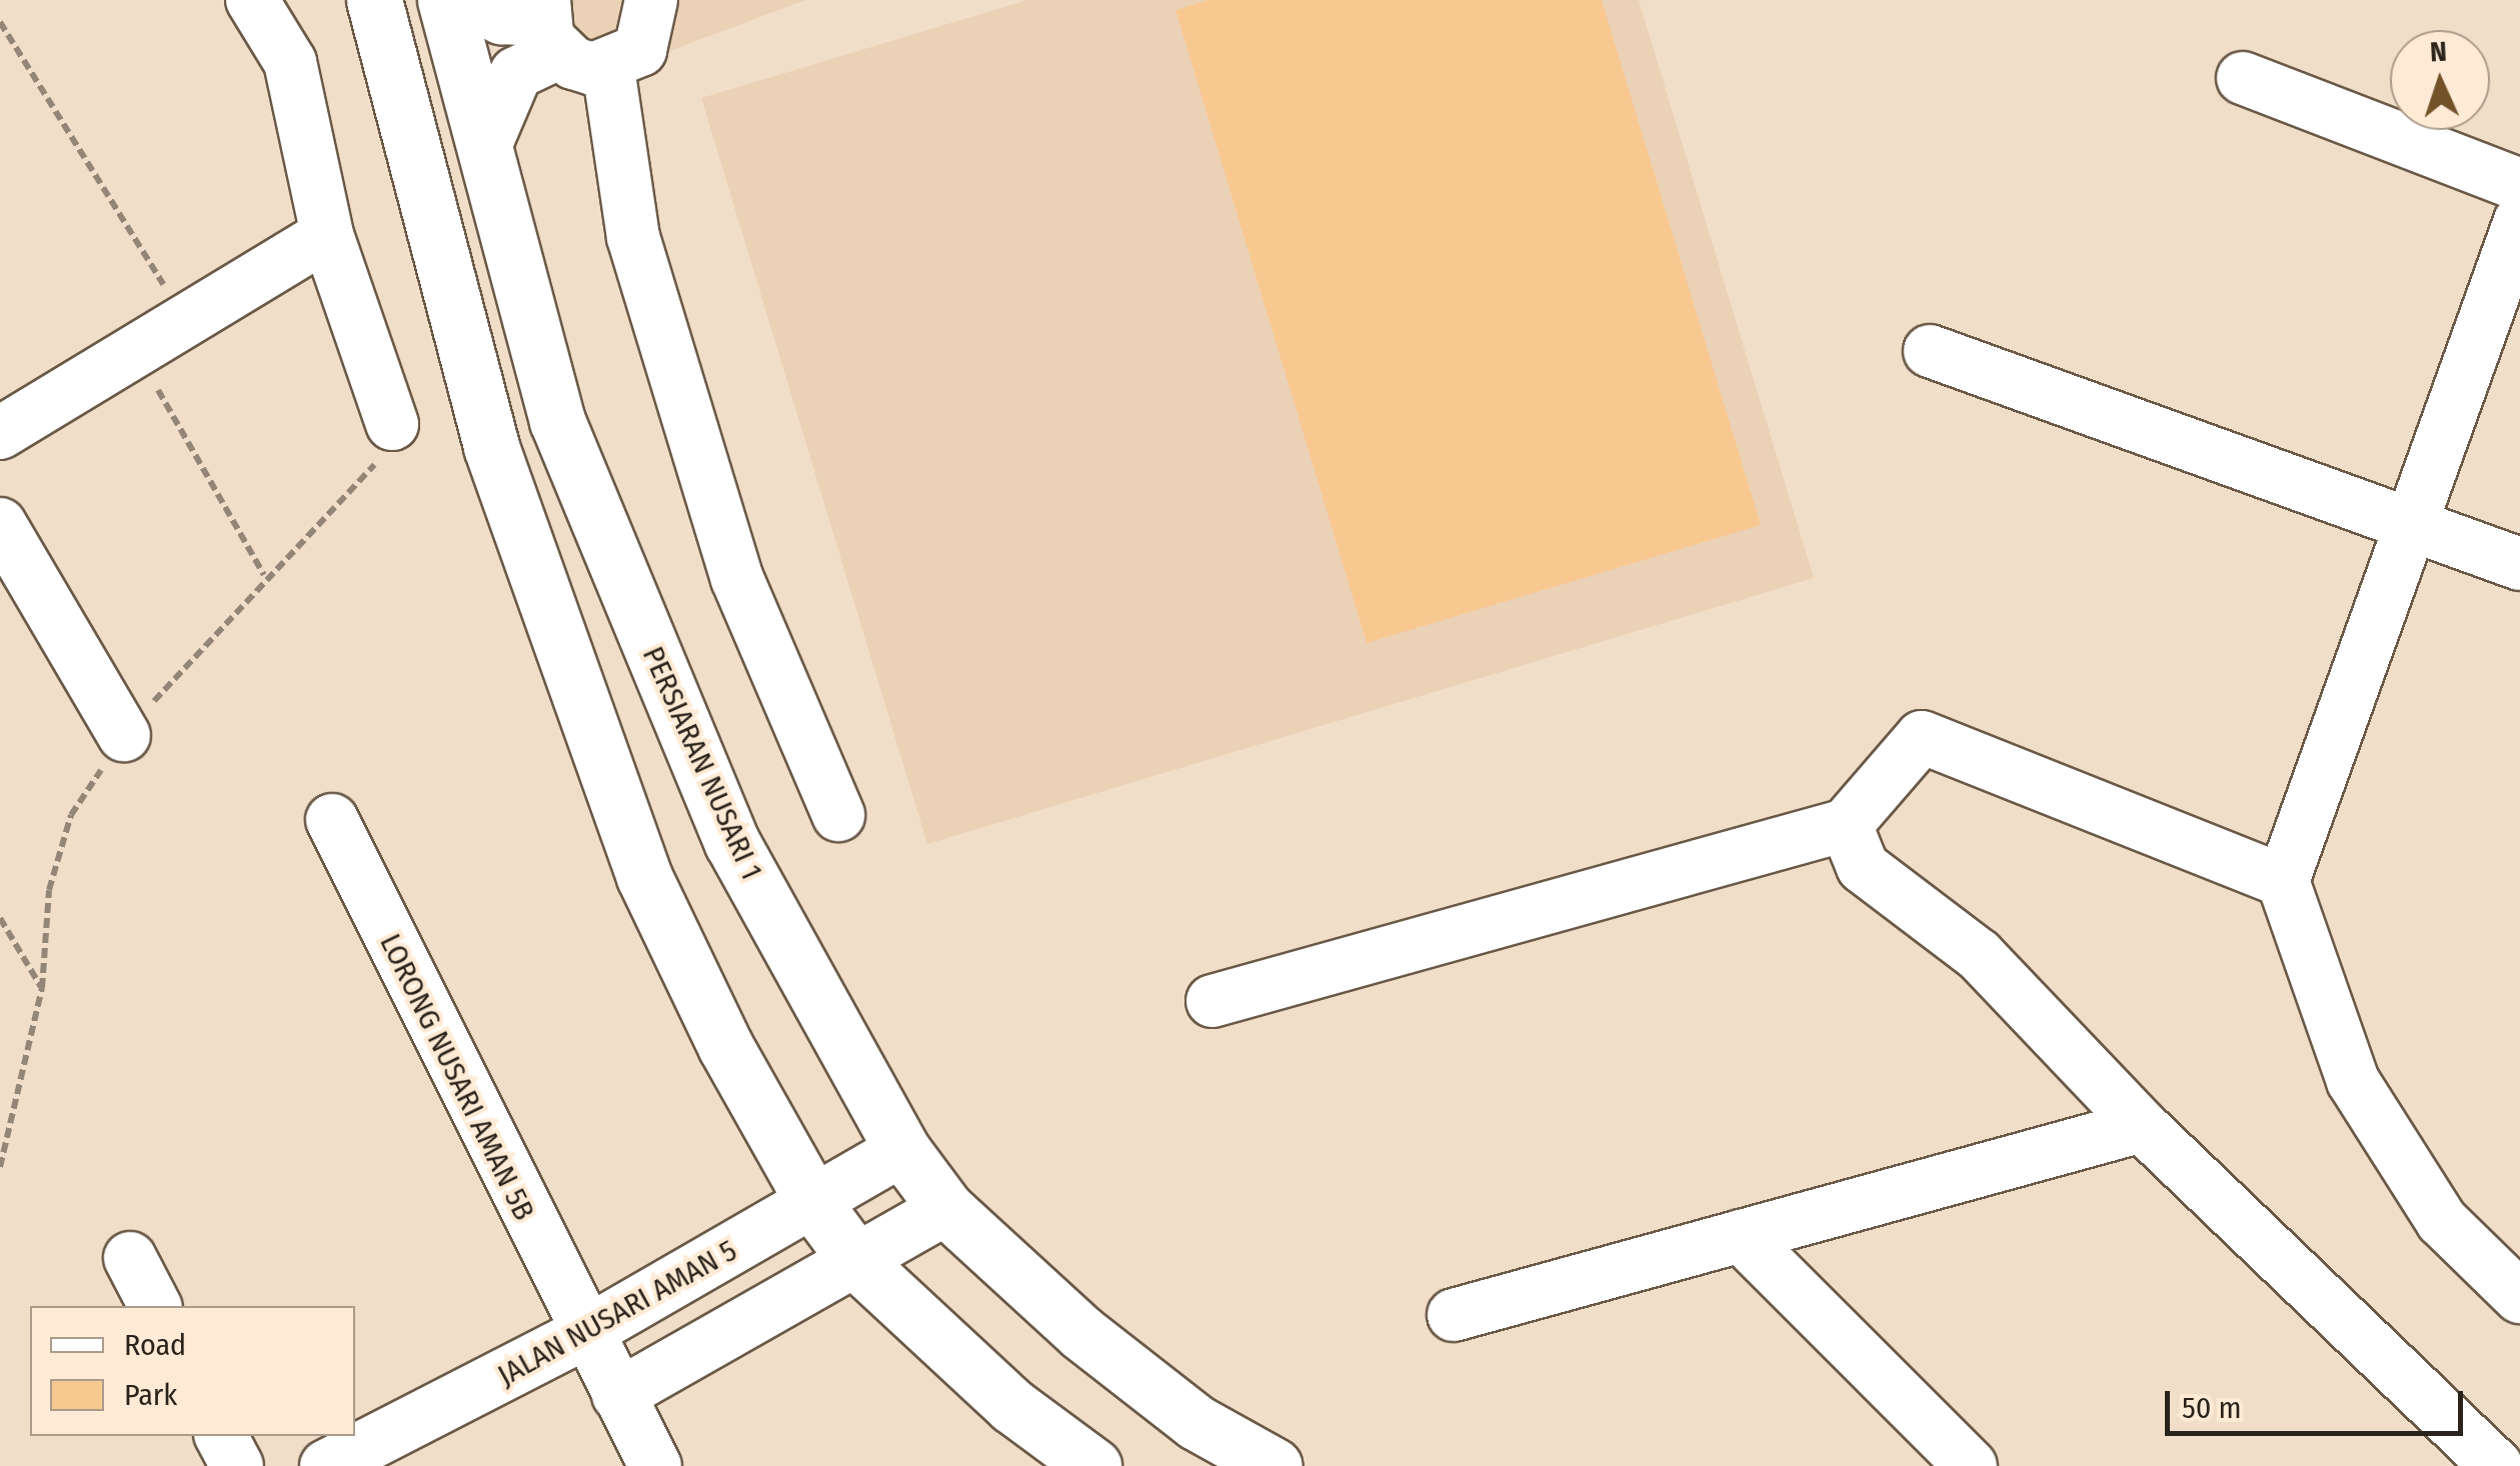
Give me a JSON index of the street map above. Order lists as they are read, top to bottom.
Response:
{
  "streets": {
    "main road": ["PERSIARAN NUSARI 1"],
    "street": ["LORONG NUSARI AMAN 5B", "JALAN NUSARI AMAN 5"]
  },
  "crossings": [
    ["PERSIARAN NUSARI 1", "JALAN NUSARI AMAN 5"],
    ["LORONG NUSARI AMAN 5B", "JALAN NUSARI AMAN 5"]
  ],
  "legend": ["Road", "Park"],
  "scale_bar": "50 m",
  "north": "top"
}
